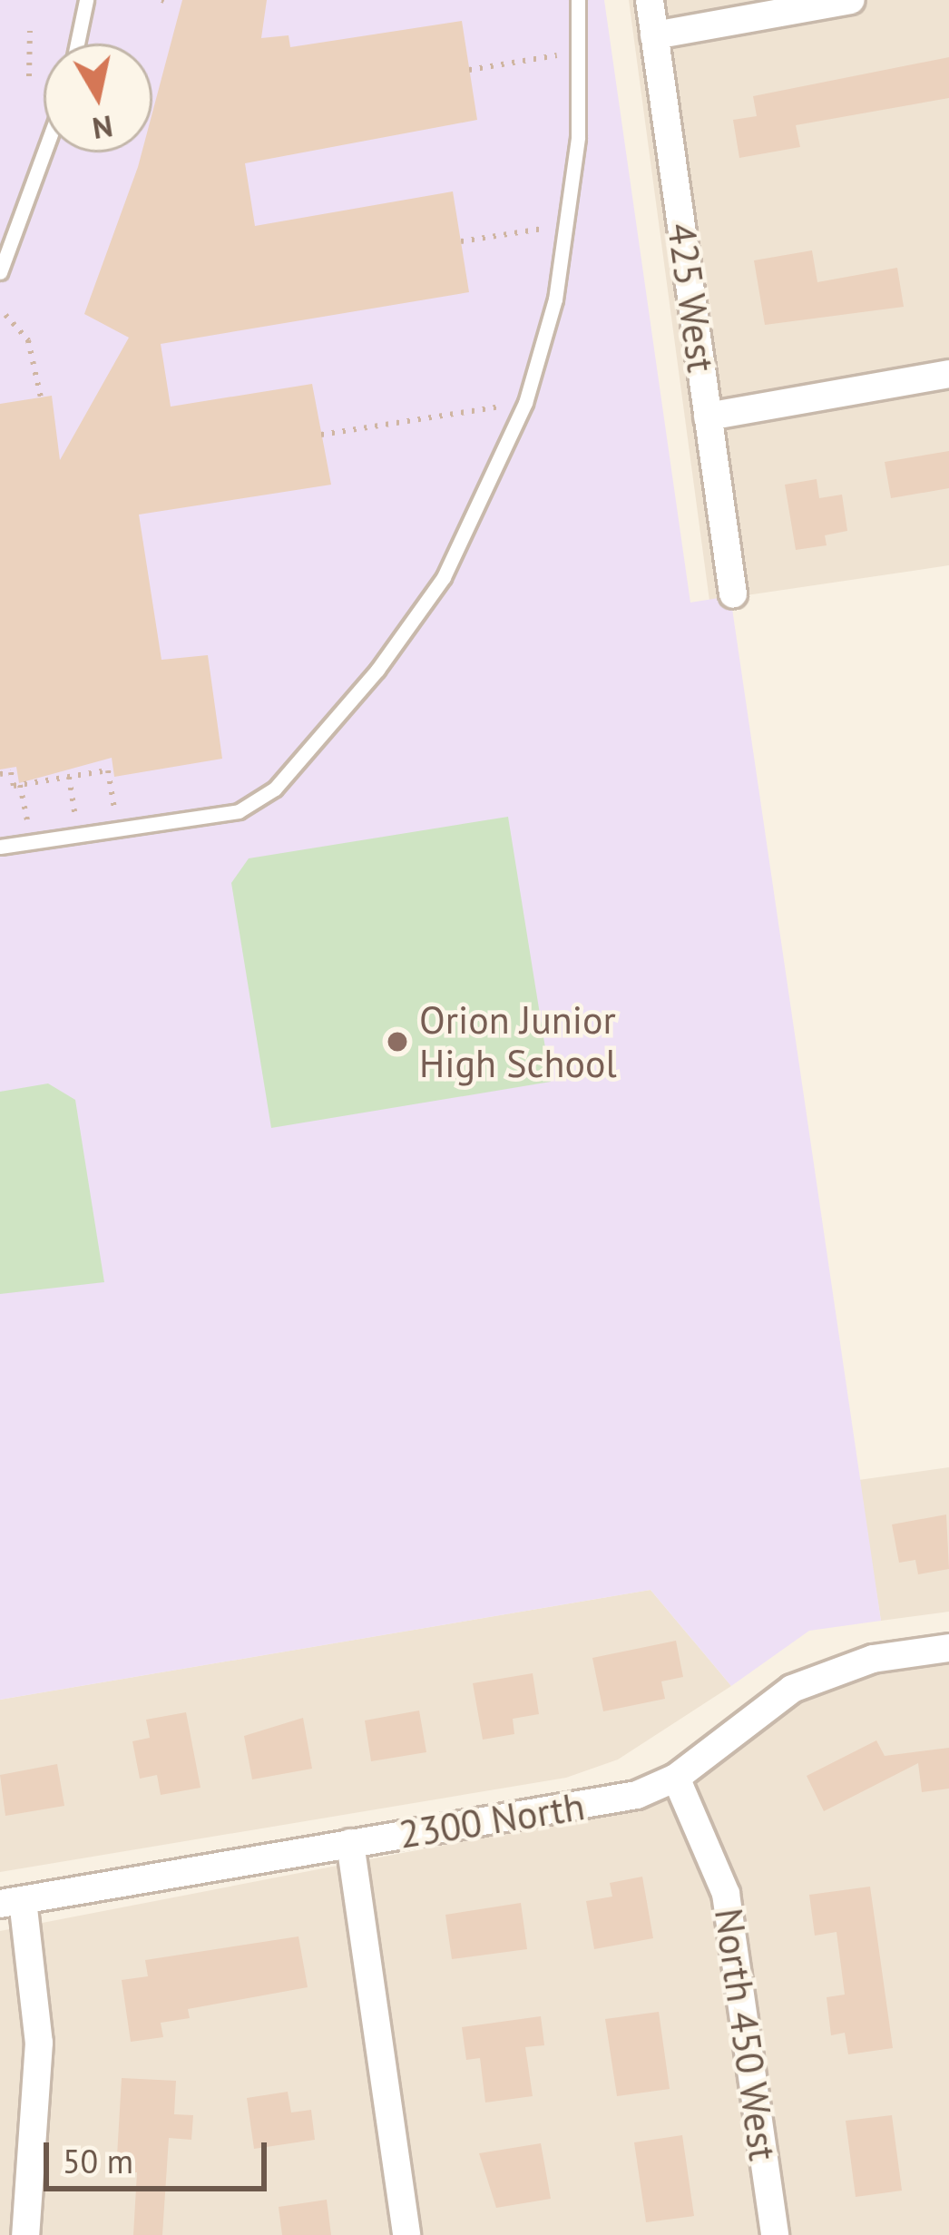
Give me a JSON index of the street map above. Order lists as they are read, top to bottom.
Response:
{
  "streets": {
    "street": ["425 West", "2300 North", "North 450 West"]
  },
  "crossings": [
    ["2300 North", "North 450 West"]
  ],
  "places": ["Orion Junior High School"],
  "scale_bar": "50 m",
  "north": "bottom"
}
